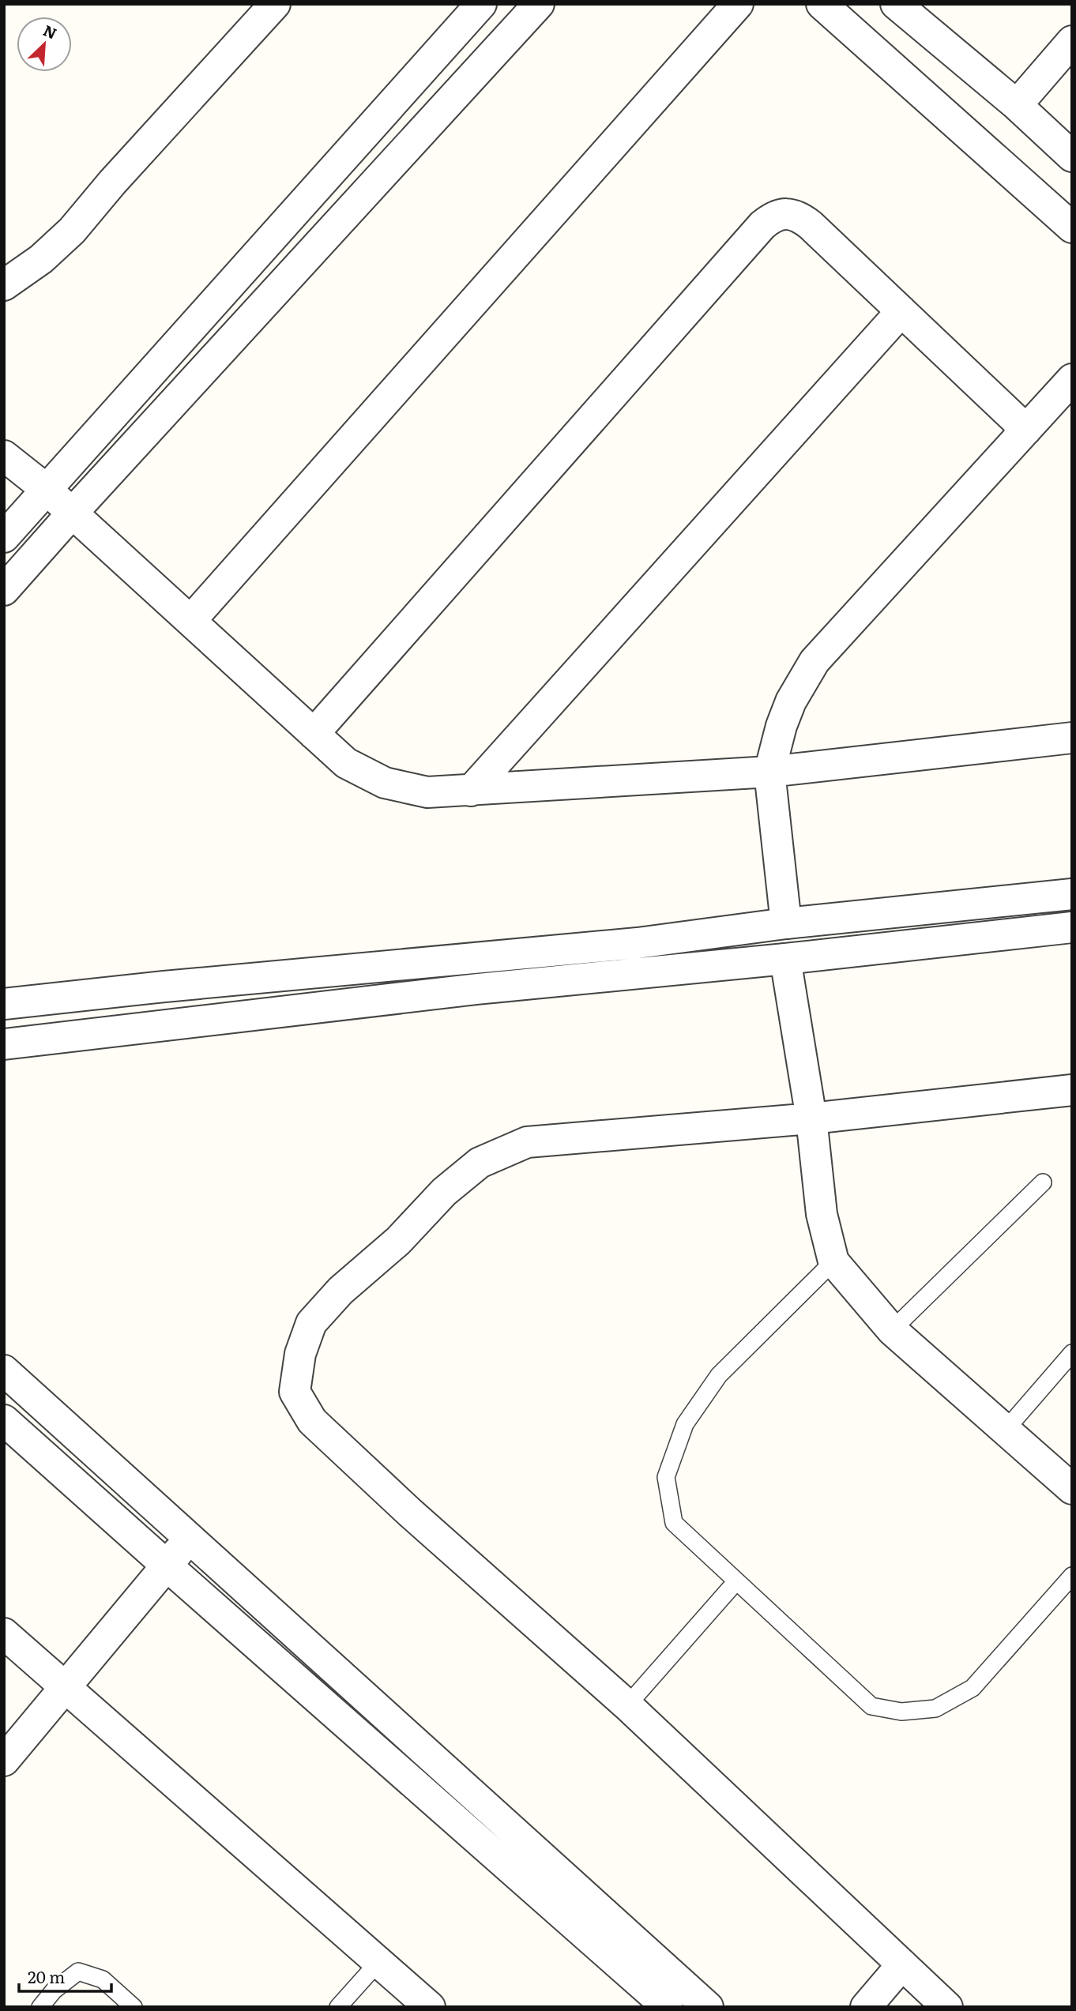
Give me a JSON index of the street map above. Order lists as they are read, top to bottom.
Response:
{
  "scale_bar": "20 m",
  "north": "top right"
}
